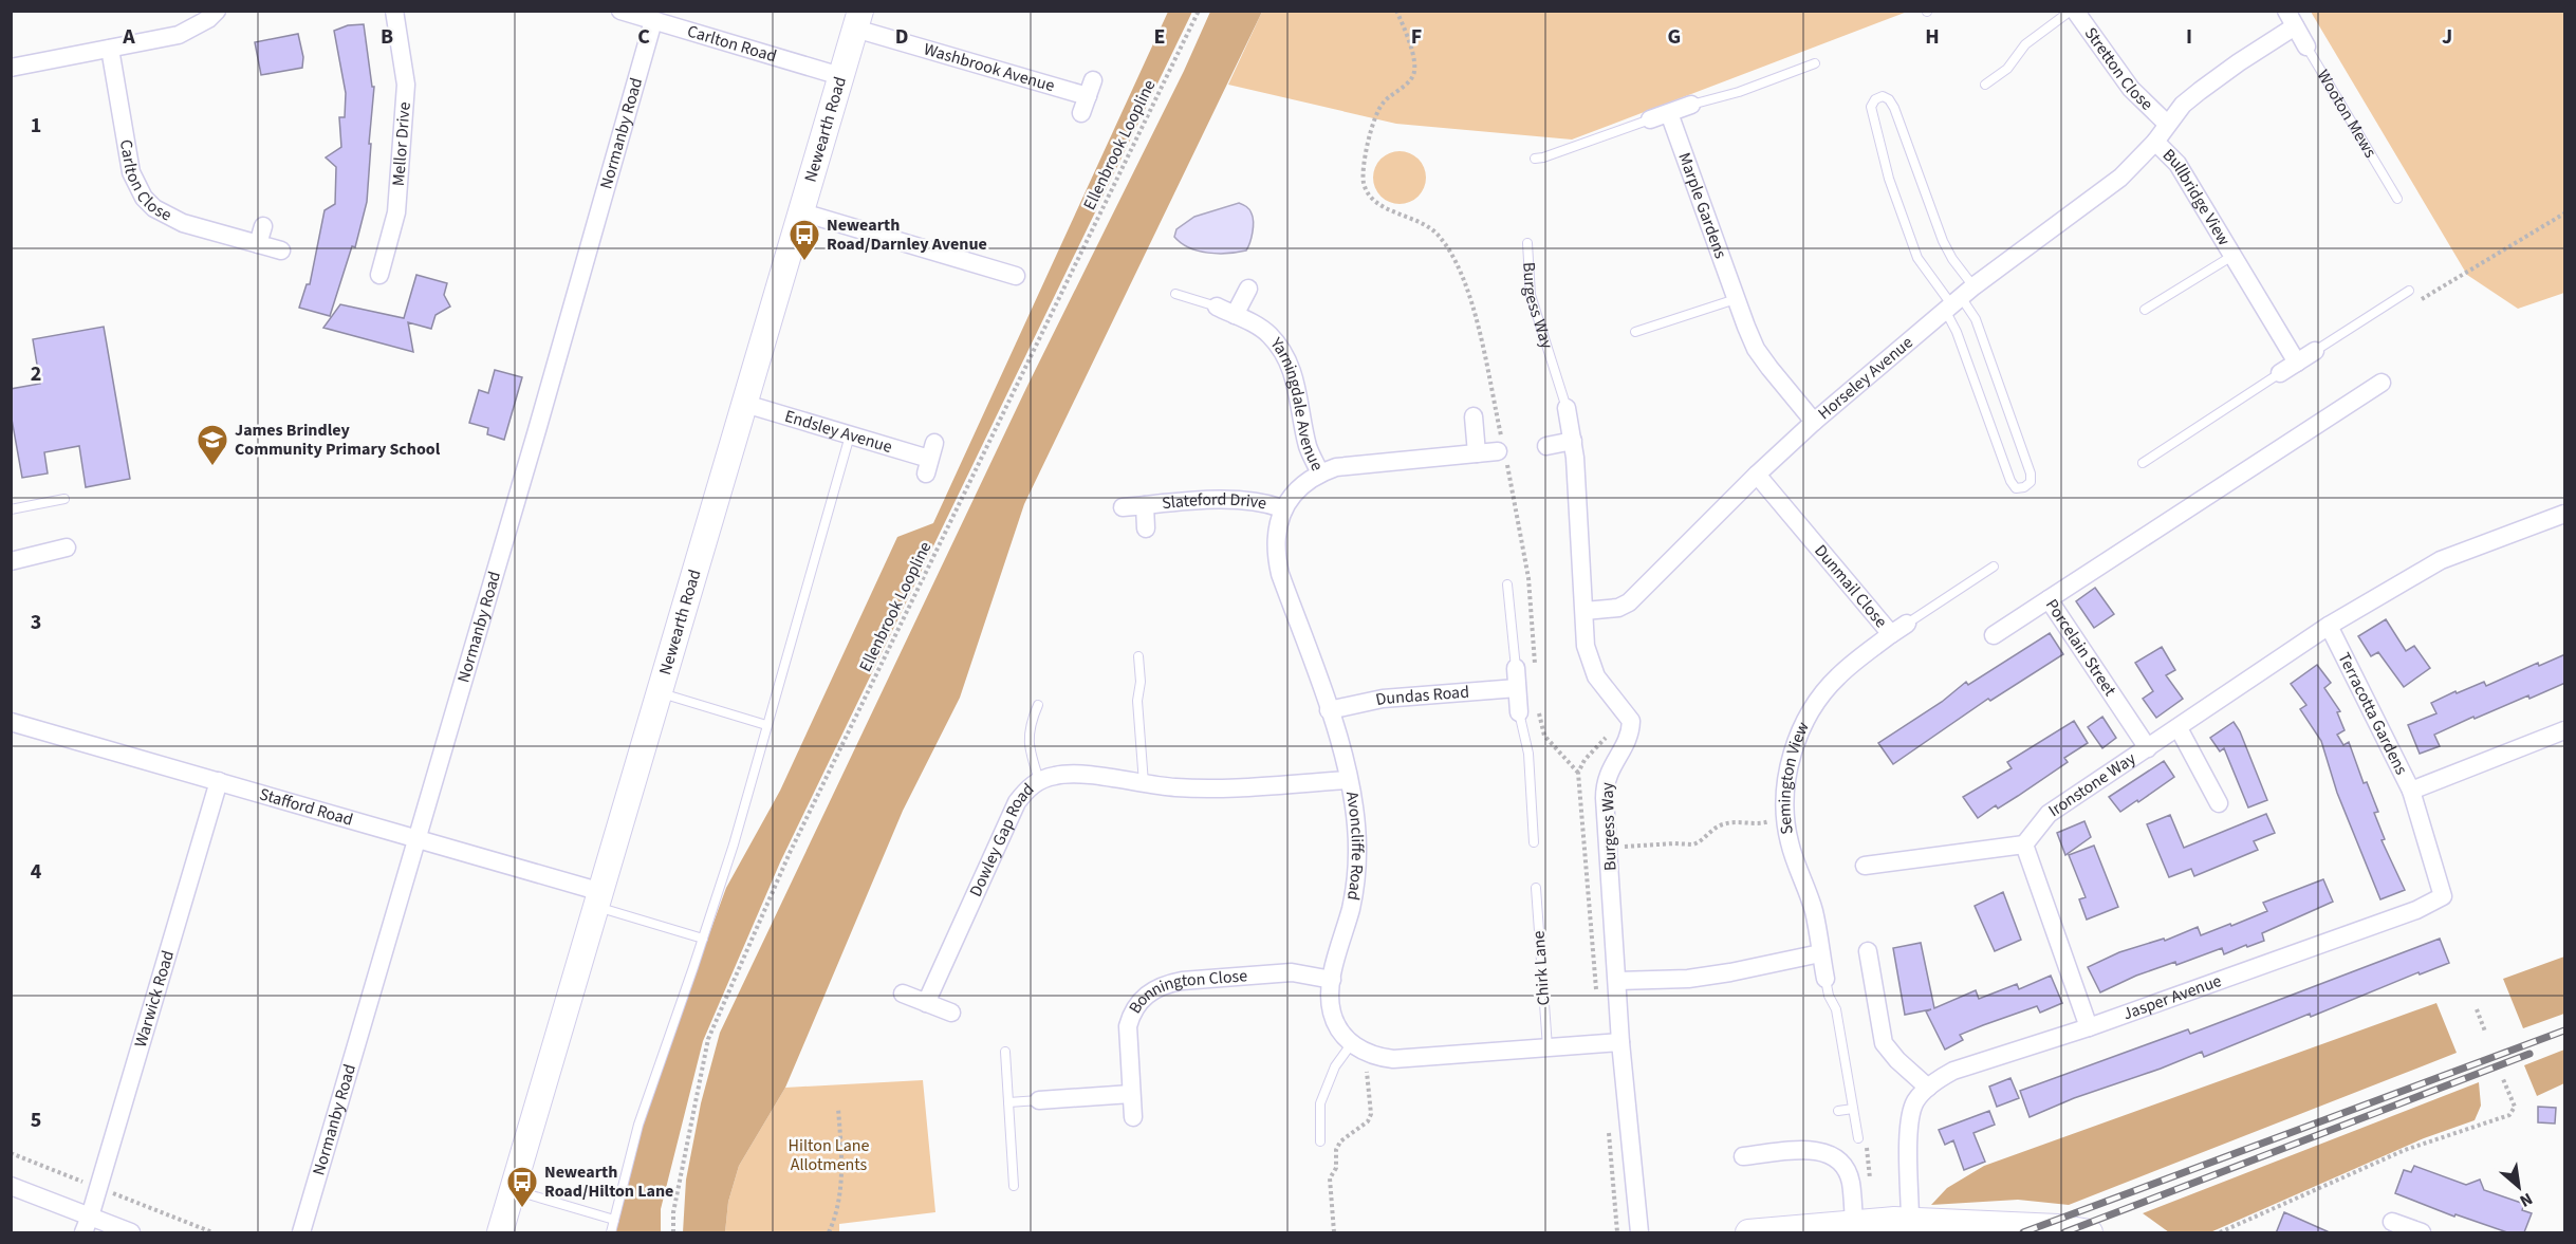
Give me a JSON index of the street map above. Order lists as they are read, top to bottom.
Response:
{
  "streets": {
    "main road": ["Newearth Road"],
    "street": [
      "Carlton Road",
      "Washbrook Avenue",
      "Stretton Close",
      "Wooton Mews",
      "Normanby Road",
      "Mellor Drive",
      "Carlton Close",
      "Bullbridge View",
      "Marple Gardens",
      "Burgess Way",
      "Horseley Avenue",
      "Yarningdale Avenue",
      "Endsley Avenue",
      "Slateford Drive",
      "Dunmail Close",
      "Porcelain Street",
      "Dundas Road",
      "Terracotta Gardens",
      "Semington View",
      "Ironstone Way",
      "Stafford Road",
      "Dowley Gap Road",
      "Avoncliffe Road",
      "Bonnington Close",
      "Jasper Avenue",
      "Warwick Road"
    ],
    "lane": ["Chirk Lane"],
    "path": ["Ellenbrook Loopline"]
  },
  "crossings": [
    ["Carlton Road", "Newearth Road"],
    ["Carlton Road", "Normanby Road"],
    ["Washbrook Avenue", "Newearth Road"],
    ["Stretton Close", "Wooton Mews"],
    ["Wooton Mews", "Bullbridge View"],
    ["Wooton Mews", "Horseley Avenue"],
    ["Newearth Road", "Endsley Avenue"],
    ["Newearth Road", "Stafford Road"],
    ["Normanby Road", "Stafford Road"],
    ["Bullbridge View", "Horseley Avenue"],
    ["Marple Gardens", "Horseley Avenue"],
    ["Burgess Way", "Horseley Avenue"],
    ["Horseley Avenue", "Dunmail Close"],
    ["Slateford Drive", "Avoncliffe Road"],
    ["Dunmail Close", "Semington View"],
    ["Porcelain Street", "Ironstone Way"],
    ["Dundas Road", "Avoncliffe Road"],
    ["Terracotta Gardens", "Ironstone Way"],
    ["Terracotta Gardens", "Jasper Avenue"],
    ["Stafford Road", "Warwick Road"],
    ["Dowley Gap Road", "Avoncliffe Road"],
    ["Avoncliffe Road", "Bonnington Close"]
  ],
  "parks": ["Hilton Lane Allotments"],
  "places": {
    "bus stop": ["Newearth Road/Darnley Avenue", "Newearth Road/Hilton Lane"],
    "school or university": ["James Brindley Community Primary School"]
  },
  "north": "bottom right",
  "grid": {
    "columns": [
      "A",
      "B",
      "C",
      "D",
      "E",
      "F",
      "G",
      "H",
      "I",
      "J"
    ],
    "rows": [
      "1",
      "2",
      "3",
      "4",
      "5"
    ]
  }
}
